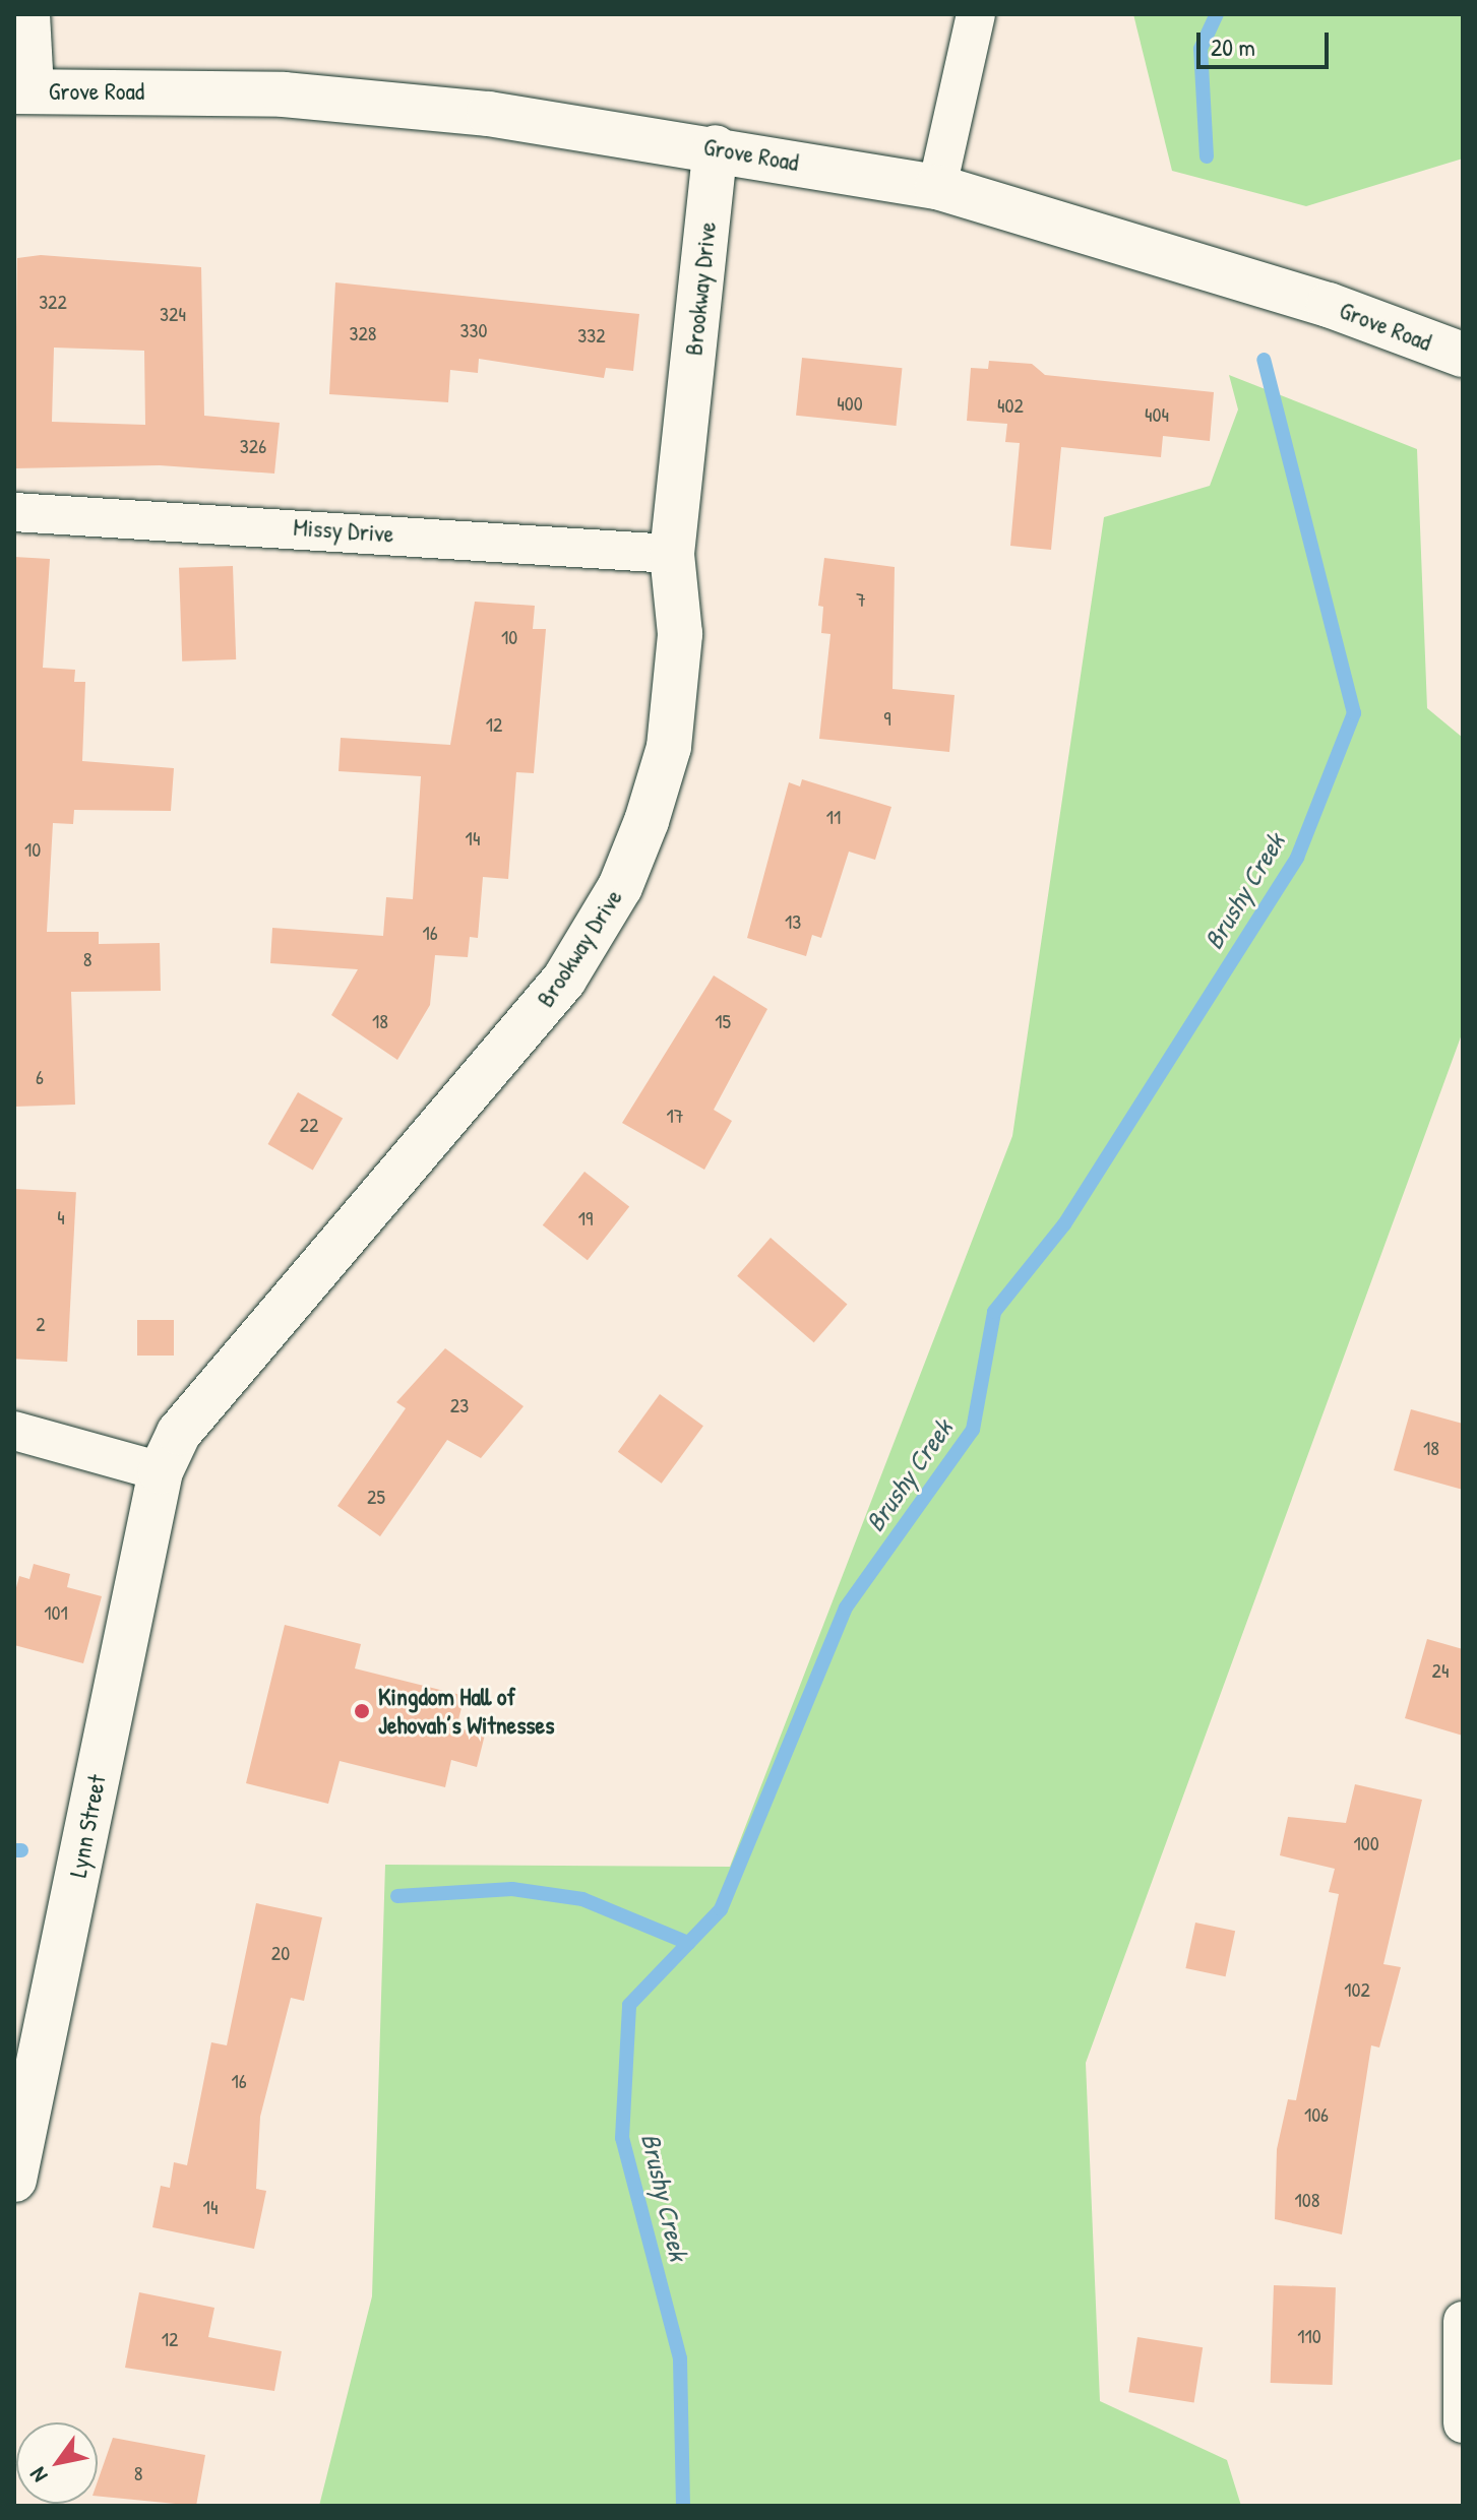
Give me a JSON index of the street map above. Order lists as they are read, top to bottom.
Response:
{
  "streets": {
    "street": [
      "Grove Road",
      "Brookway Drive",
      "Missy Drive",
      "Lynn Street"
    ]
  },
  "crossings": [
    ["Grove Road", "Brookway Drive"],
    ["Brookway Drive", "Missy Drive"],
    ["Brookway Drive", "Lynn Street"]
  ],
  "water": ["Brushy Creek"],
  "places": ["Kingdom Hall of Jehovah’s Witnesses"],
  "house_numbers": [
    "322",
    "324",
    "330",
    "328",
    "332",
    "400",
    "402",
    "404",
    "326",
    "7",
    "10",
    "9",
    "12",
    "11",
    "14",
    "10",
    "13",
    "16",
    "8",
    "18",
    "15",
    "6",
    "17",
    "22",
    "4",
    "19",
    "2",
    "23",
    "18",
    "25",
    "101",
    "24",
    "100",
    "20",
    "102",
    "16",
    "106",
    "108",
    "14",
    "110",
    "12",
    "8"
  ],
  "scale_bar": "20 m",
  "north": "bottom left"
}
